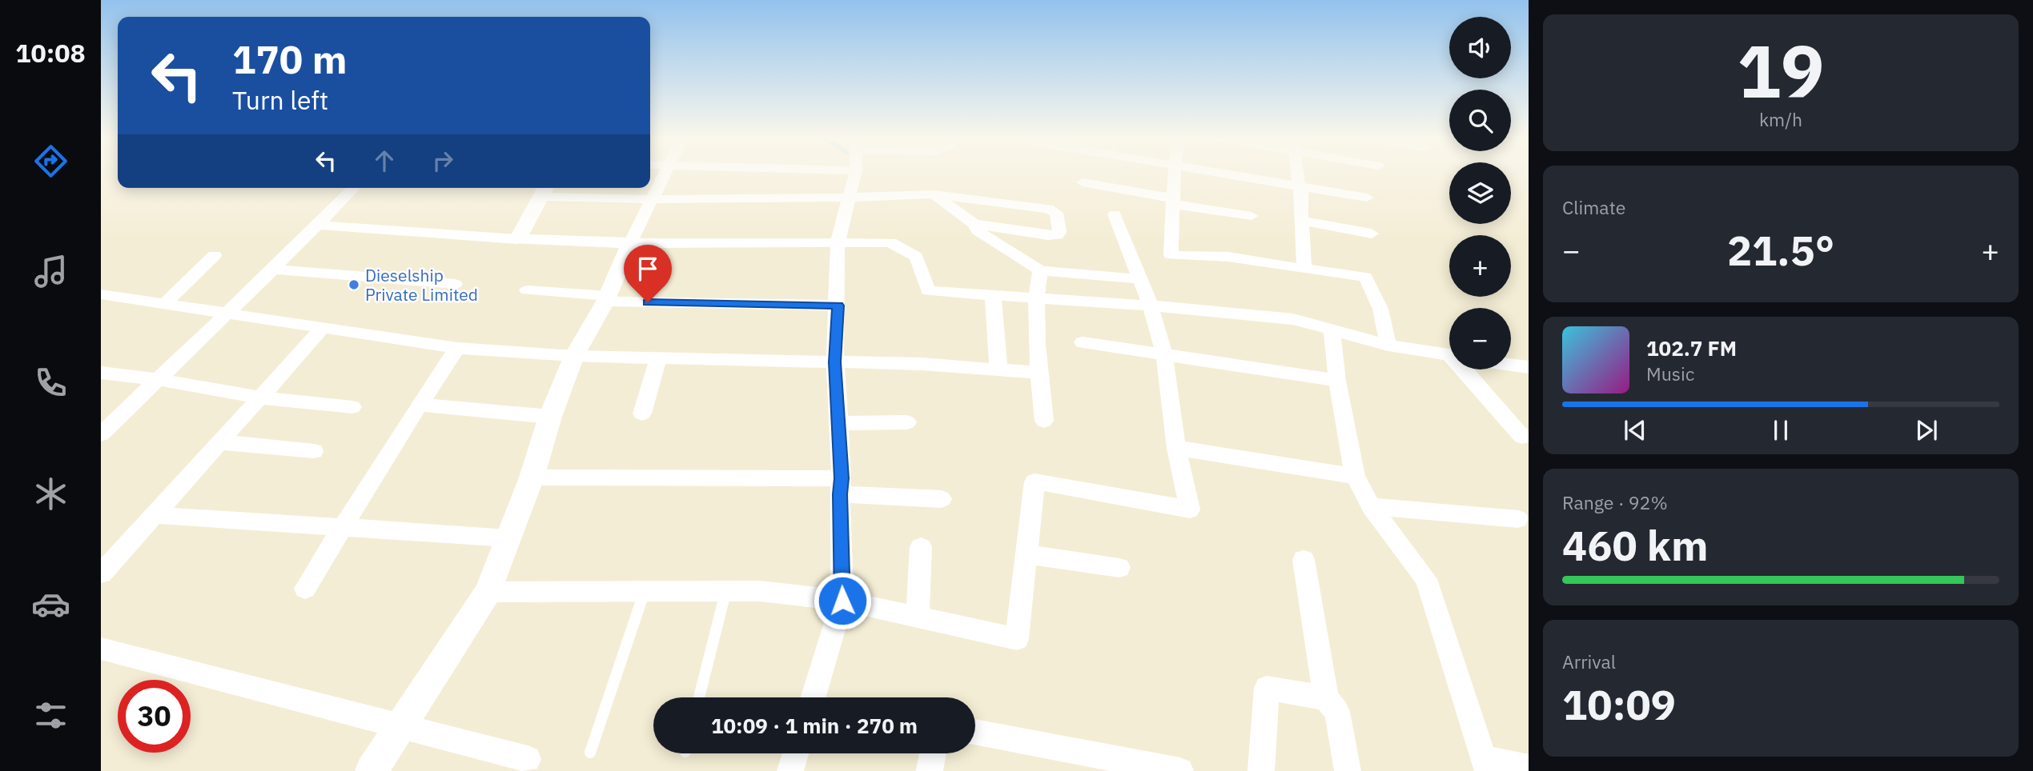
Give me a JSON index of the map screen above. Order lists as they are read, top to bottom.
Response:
{
  "places": ["Dieselship Private Limited"],
  "page": {
    "tabs": "10:08",
    "tile": [
      ["19", "km/h"],
      "Climate",
      ["Range · 92%", "460 km"],
      ["Arrival", "10:09"]
    ],
    "map_buttons": ["+", "−"],
    "turn": ["170 m", "Turn left"],
    "heat": ["−", "21.5°", "+"],
    "song": ["102.7 FM", "Music"],
    "limit": "30",
    "trip": "10:09 · 1 min · 270 m"
  }
}
